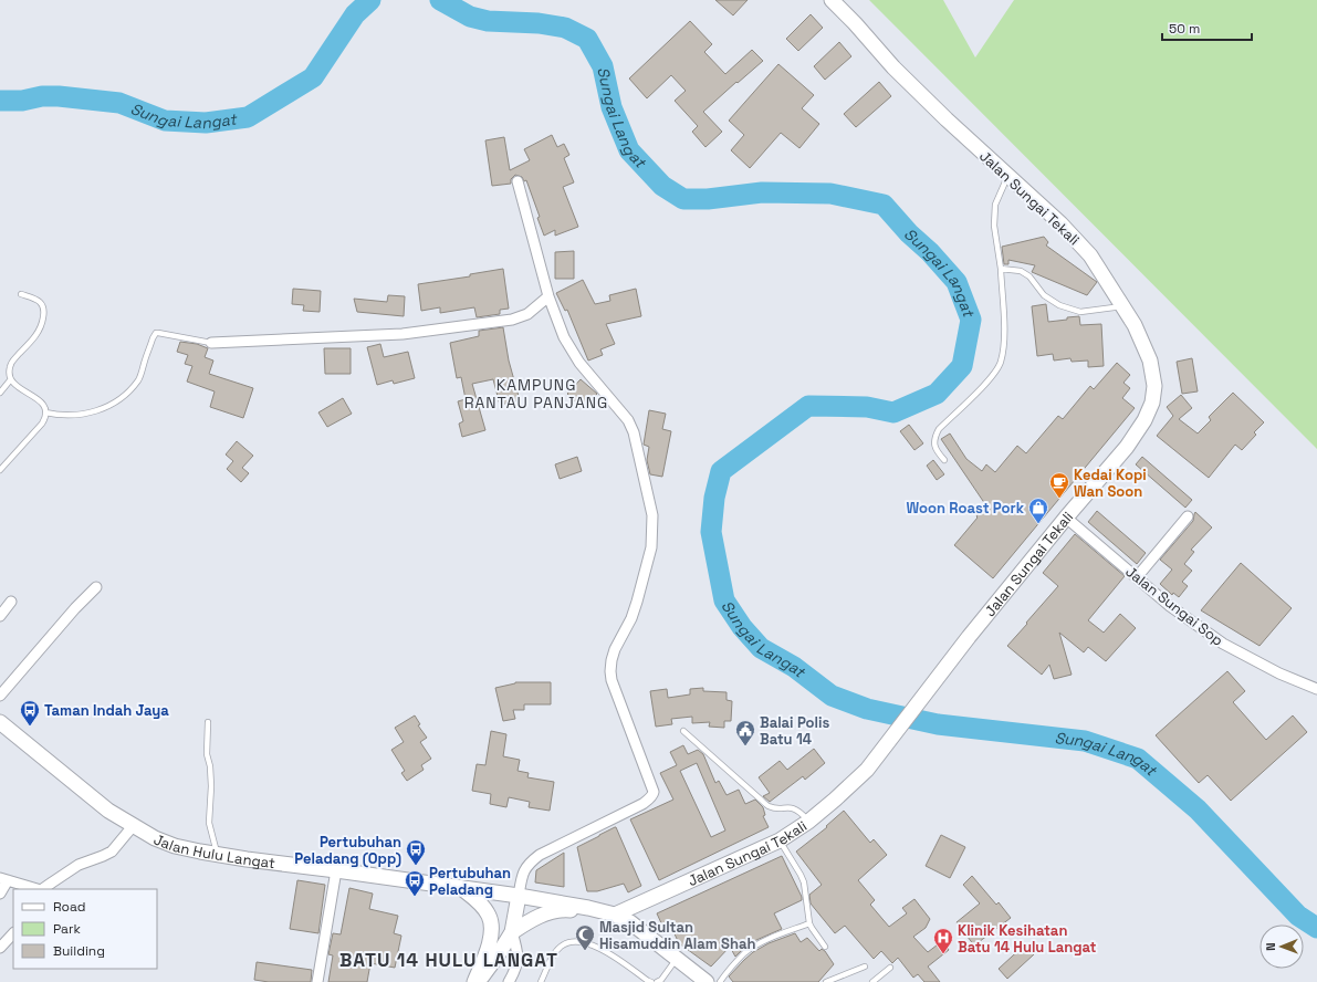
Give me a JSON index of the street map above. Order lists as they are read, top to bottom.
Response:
{
  "streets": {
    "street": ["Jalan Sungai Tekali", "Jalan Sungai Sop", "Jalan Hulu Langat"]
  },
  "crossings": [
    ["Jalan Sungai Tekali", "Jalan Sungai Sop"],
    ["Jalan Sungai Tekali", "Jalan Hulu Langat"]
  ],
  "districts": ["KAMPUNG RANTAU PANJANG", "BATU 14 HULU LANGAT"],
  "water": ["Sungai Langat"],
  "places": {
    "cafe": ["Kedai Kopi Wan Soon"],
    "shop": ["Woon Roast Pork"],
    "bus stop": ["Taman Indah Jaya", "Pertubuhan Peladang (Opp)", "Pertubuhan Peladang"],
    "public building": ["Balai Polis Batu 14"],
    "mosque": ["Masjid Sultan Hisamuddin Alam Shah"],
    "hospital": ["Klinik Kesihatan Batu 14 Hulu Langat"]
  },
  "legend": ["Road", "Park", "Building"],
  "scale_bar": "50 m",
  "north": "left"
}
